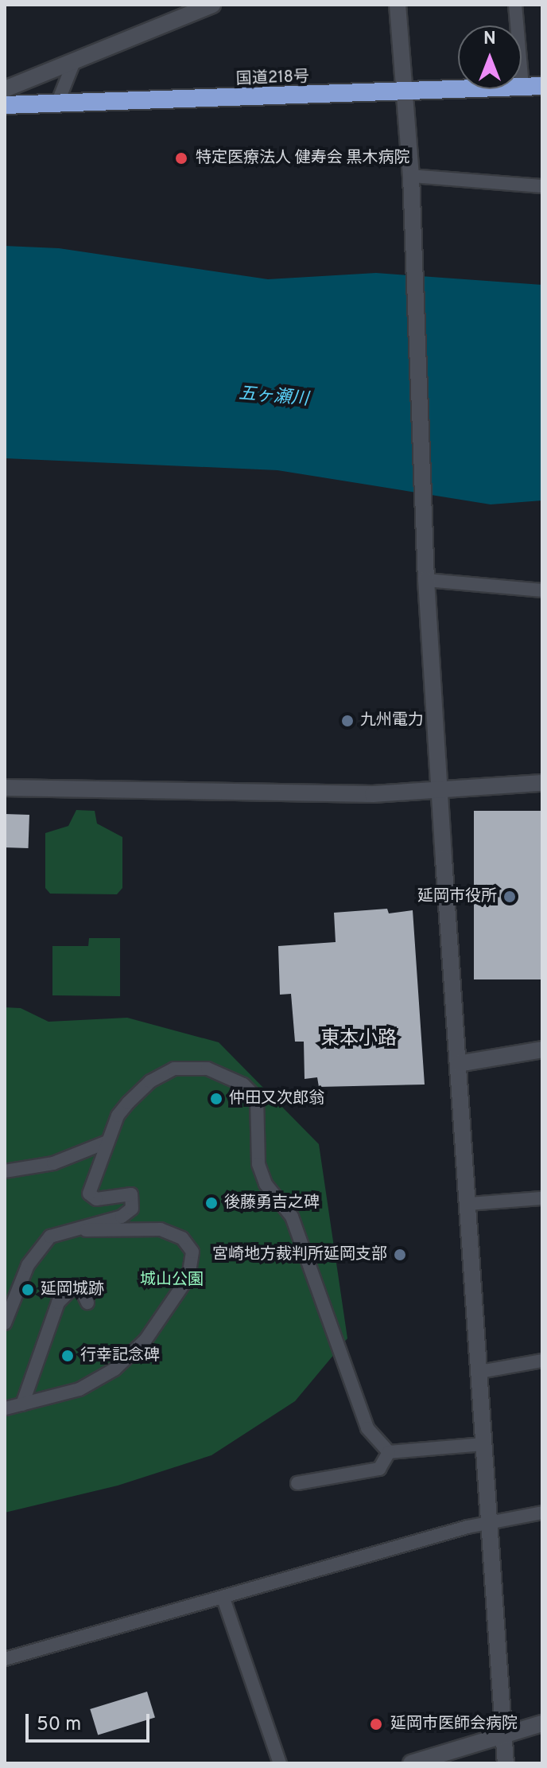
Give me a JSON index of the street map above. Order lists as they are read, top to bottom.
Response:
{
  "streets": {
    "highway": ["国道218号"]
  },
  "districts": ["東本小路"],
  "water": ["五ヶ瀬川"],
  "parks": ["城山公園"],
  "places": [
    "特定医療法人 健寿会 黒木病院",
    "九州電力",
    "延岡市役所",
    "仲田又次郎翁",
    "後藤勇吉之碑",
    "宮崎地方裁判所延岡支部",
    "延岡城跡",
    "行幸記念碑",
    "延岡市医師会病院"
  ],
  "scale_bar": "50 m",
  "north": "top"
}
